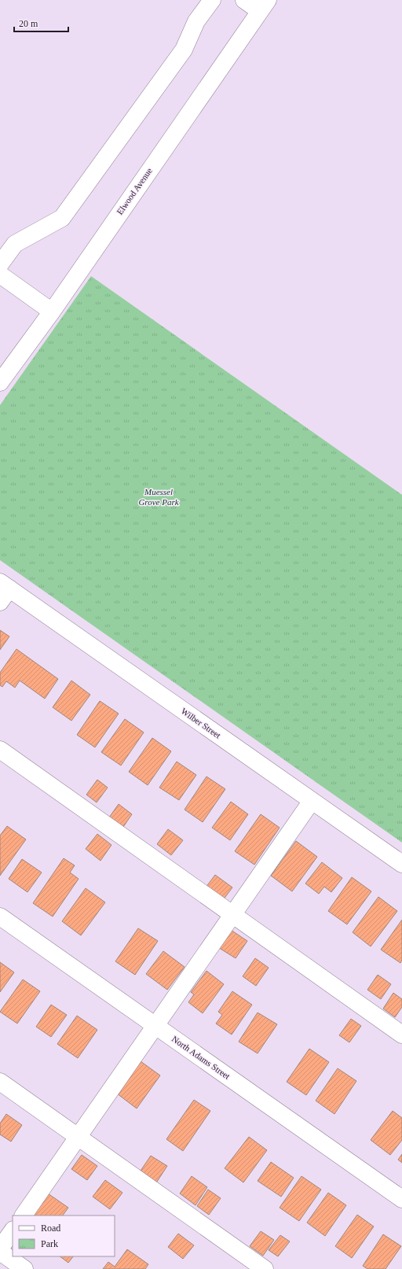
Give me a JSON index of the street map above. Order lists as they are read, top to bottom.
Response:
{
  "streets": {
    "street": ["Elwood Avenue", "Wilber Street", "North Adams Street"]
  },
  "parks": ["Muessel Grove Park"],
  "legend": ["Road", "Park"],
  "scale_bar": "20 m"
}
